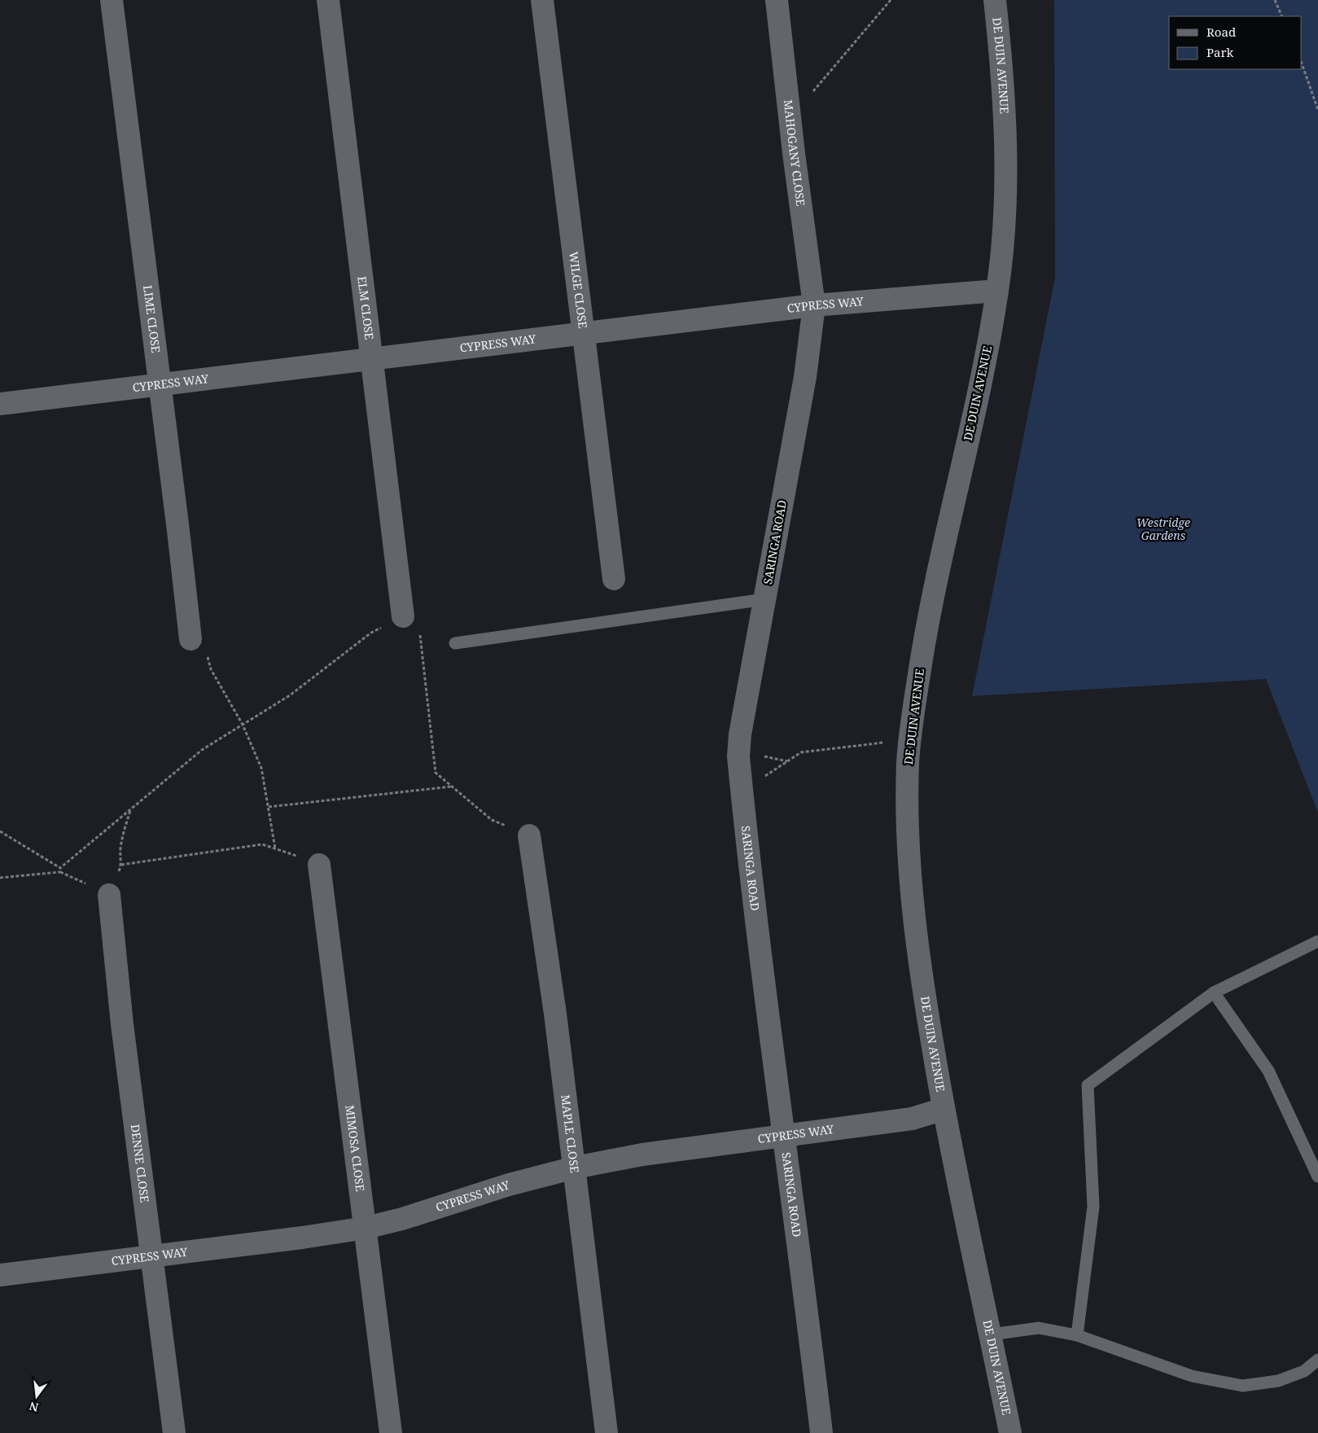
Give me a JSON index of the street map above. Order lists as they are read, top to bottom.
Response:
{
  "streets": {
    "street": [
      "DE DUIN AVENUE",
      "MAHOGANY CLOSE",
      "WILGE CLOSE",
      "CYPRESS WAY",
      "ELM CLOSE",
      "LIME CLOSE",
      "SARINGA ROAD",
      "MAPLE CLOSE",
      "MIMOSA CLOSE",
      "DENNE CLOSE"
    ]
  },
  "crossings": [
    ["DE DUIN AVENUE", "CYPRESS WAY"],
    ["MAHOGANY CLOSE", "CYPRESS WAY"],
    ["MAHOGANY CLOSE", "SARINGA ROAD"],
    ["WILGE CLOSE", "CYPRESS WAY"],
    ["CYPRESS WAY", "ELM CLOSE"],
    ["CYPRESS WAY", "LIME CLOSE"],
    ["CYPRESS WAY", "SARINGA ROAD"],
    ["CYPRESS WAY", "MAPLE CLOSE"],
    ["CYPRESS WAY", "MIMOSA CLOSE"],
    ["CYPRESS WAY", "DENNE CLOSE"]
  ],
  "parks": ["Westridge Gardens"],
  "legend": ["Road", "Park"],
  "north": "bottom"
}
